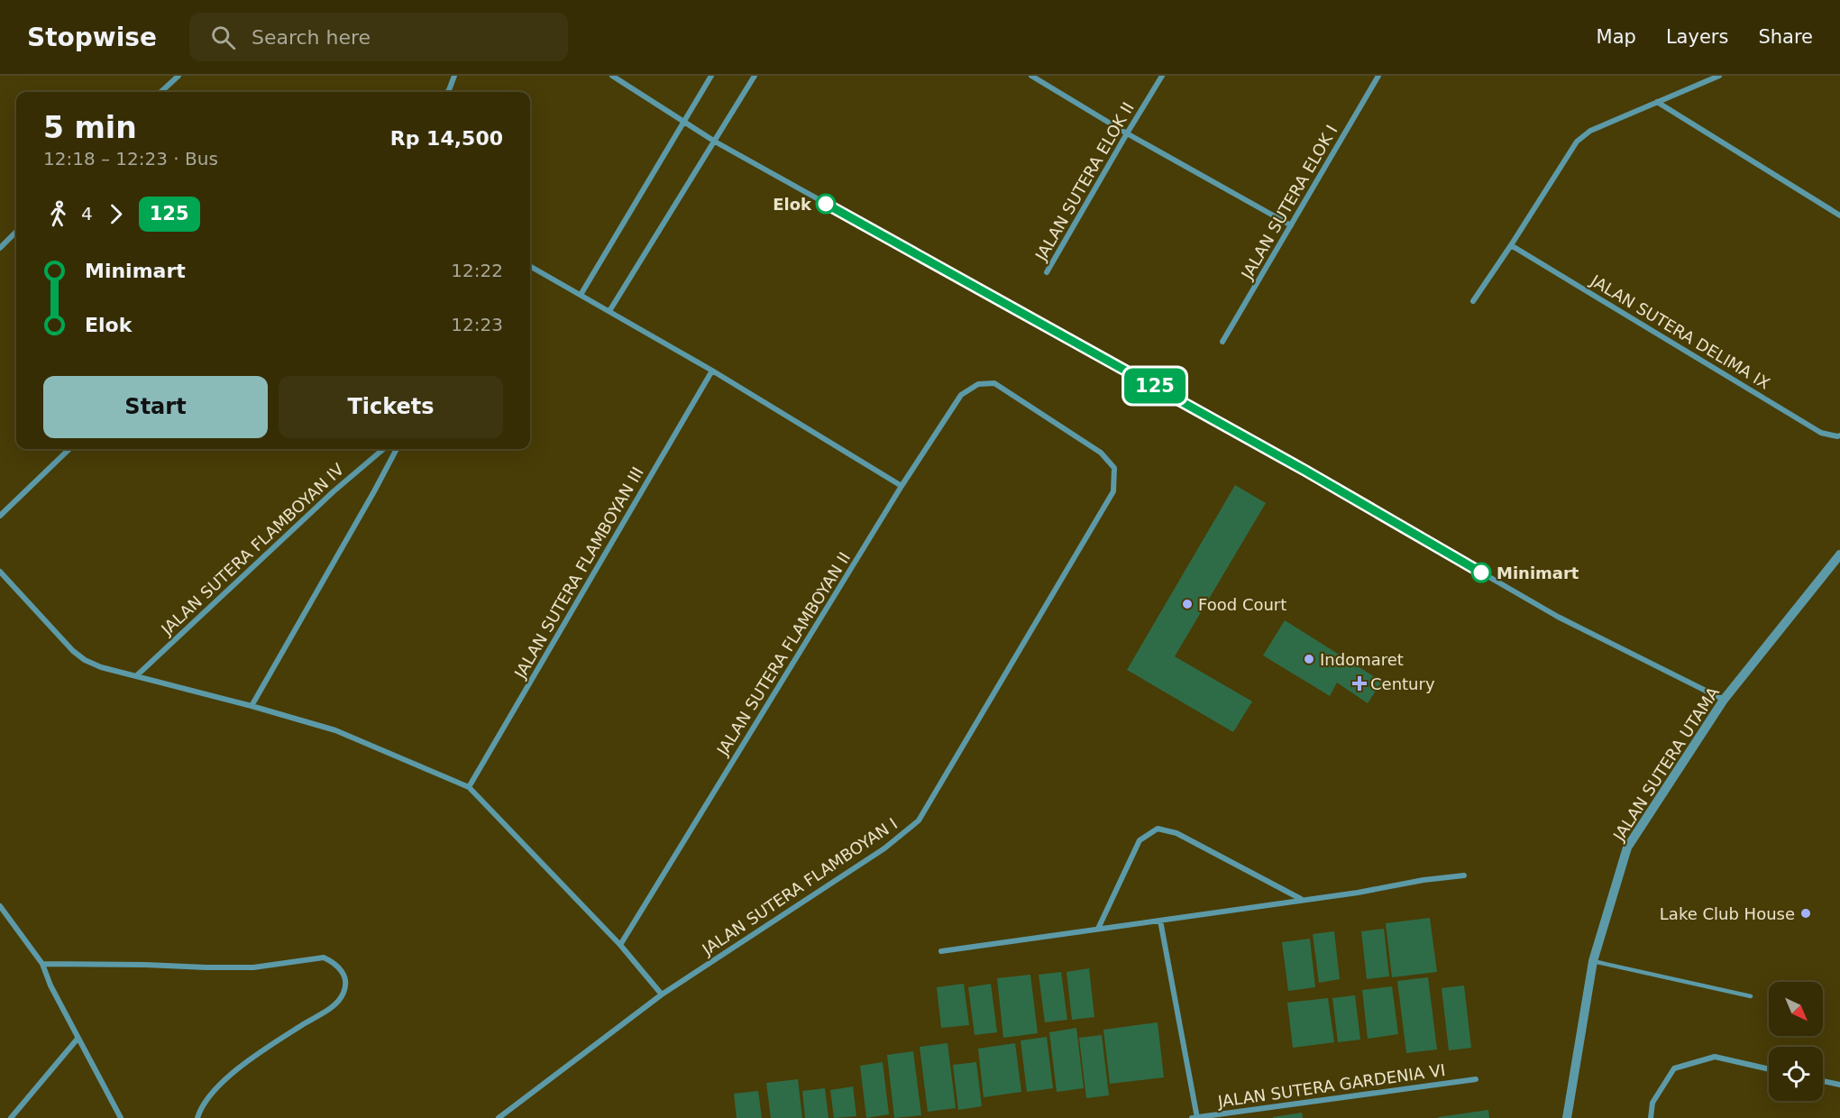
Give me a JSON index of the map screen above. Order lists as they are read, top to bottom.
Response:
{
  "streets": {
    "street": [
      "JALAN SUTERA ELOK II",
      "JALAN SUTERA ELOK I",
      "JALAN SUTERA DELIMA IX",
      "JALAN SUTERA FLAMBOYAN IV",
      "JALAN SUTERA FLAMBOYAN III",
      "JALAN SUTERA FLAMBOYAN II",
      "JALAN SUTERA UTAMA",
      "JALAN SUTERA FLAMBOYAN I",
      "JALAN SUTERA GARDENIA VI"
    ]
  },
  "crossings": [
    ["JALAN SUTERA FLAMBOYAN II", "JALAN SUTERA FLAMBOYAN I"]
  ],
  "places": {
    "other": [
      "Elok",
      "Minimart",
      "Food Court",
      "Indomaret",
      "Lake Club House"
    ],
    "health": ["Century"]
  },
  "lines": ["bus line 125"],
  "north": "bottom right",
  "page": {
    "header": "Stopwise",
    "search": "Search here",
    "nav": ["Map", "Layers", "Share"],
    "on_map": "125",
    "heading": ["5 min", "12:18 – 12:23 · Bus", "Rp 14,500"],
    "legs": ["4", "125"],
    "list": [
      {
        "name": "Minimart",
        "value": "12:22"
      },
      {
        "name": "Elok",
        "value": "12:23"
      }
    ],
    "buttons": ["Start", "Tickets"]
  }
}
